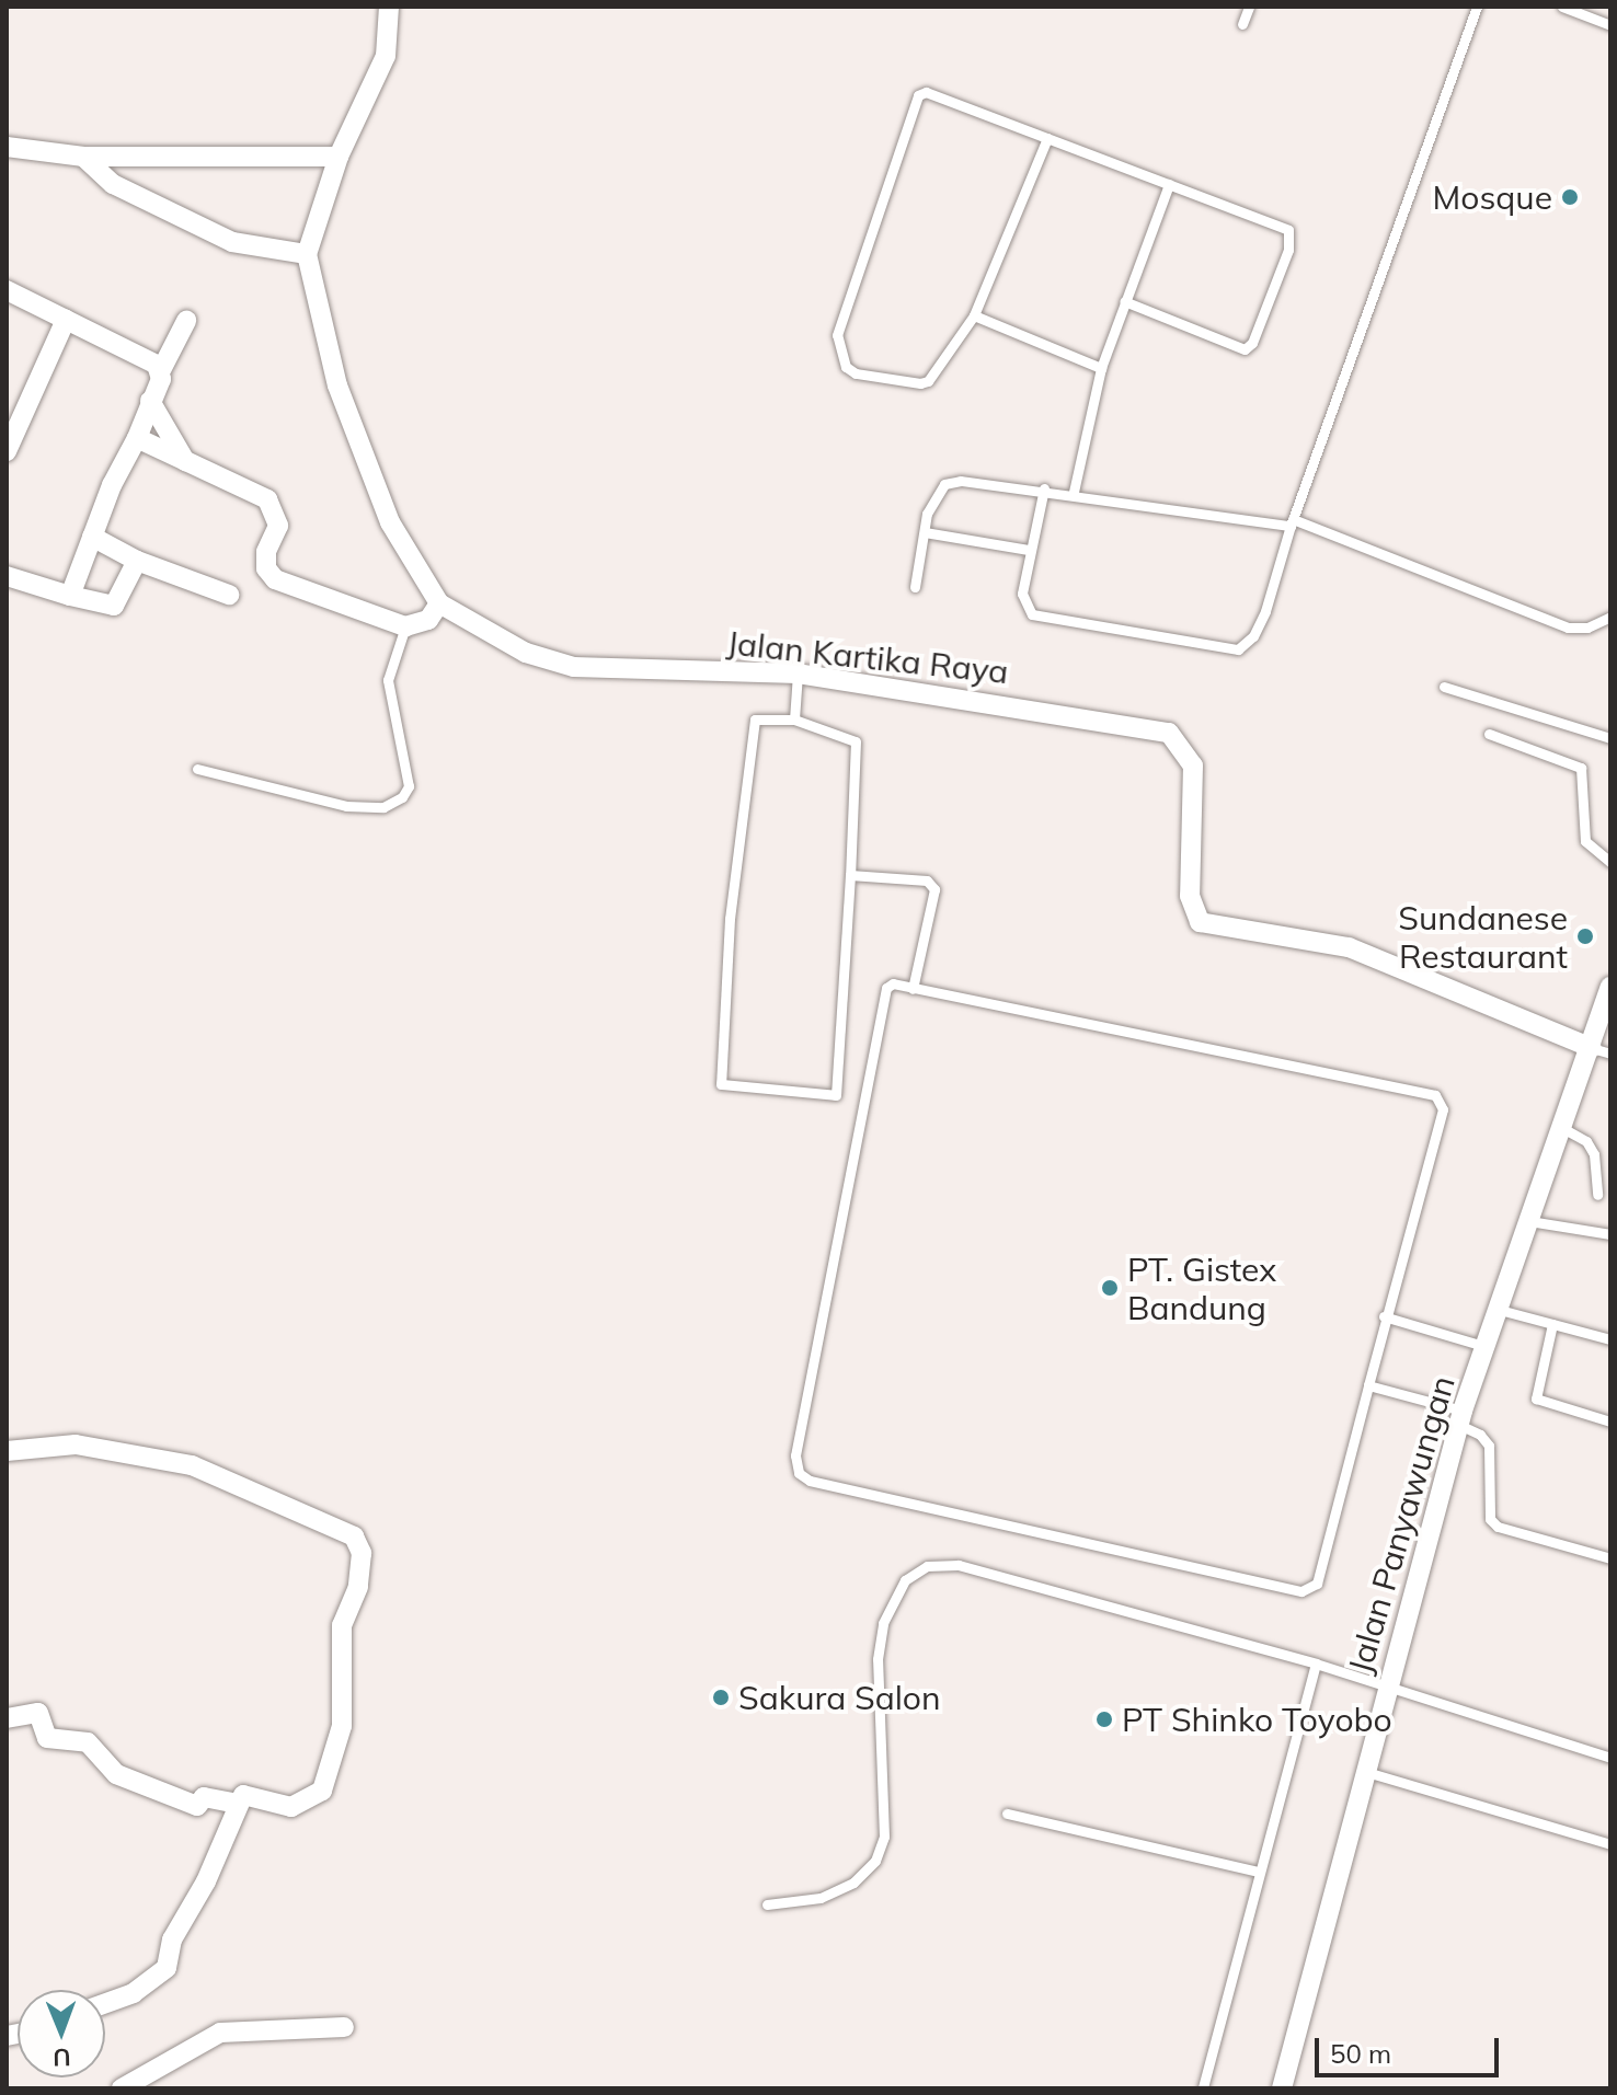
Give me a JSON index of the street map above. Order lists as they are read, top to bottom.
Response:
{
  "streets": {
    "street": ["Jalan Kartika Raya", "Jalan Panyawungan"]
  },
  "crossings": [
    ["Jalan Kartika Raya", "Jalan Panyawungan"]
  ],
  "places": [
    "Mosque",
    "Sundanese Restaurant",
    "PT. Gistex Bandung",
    "Sakura Salon",
    "PT Shinko Toyobo"
  ],
  "scale_bar": "50 m",
  "north": "bottom"
}
